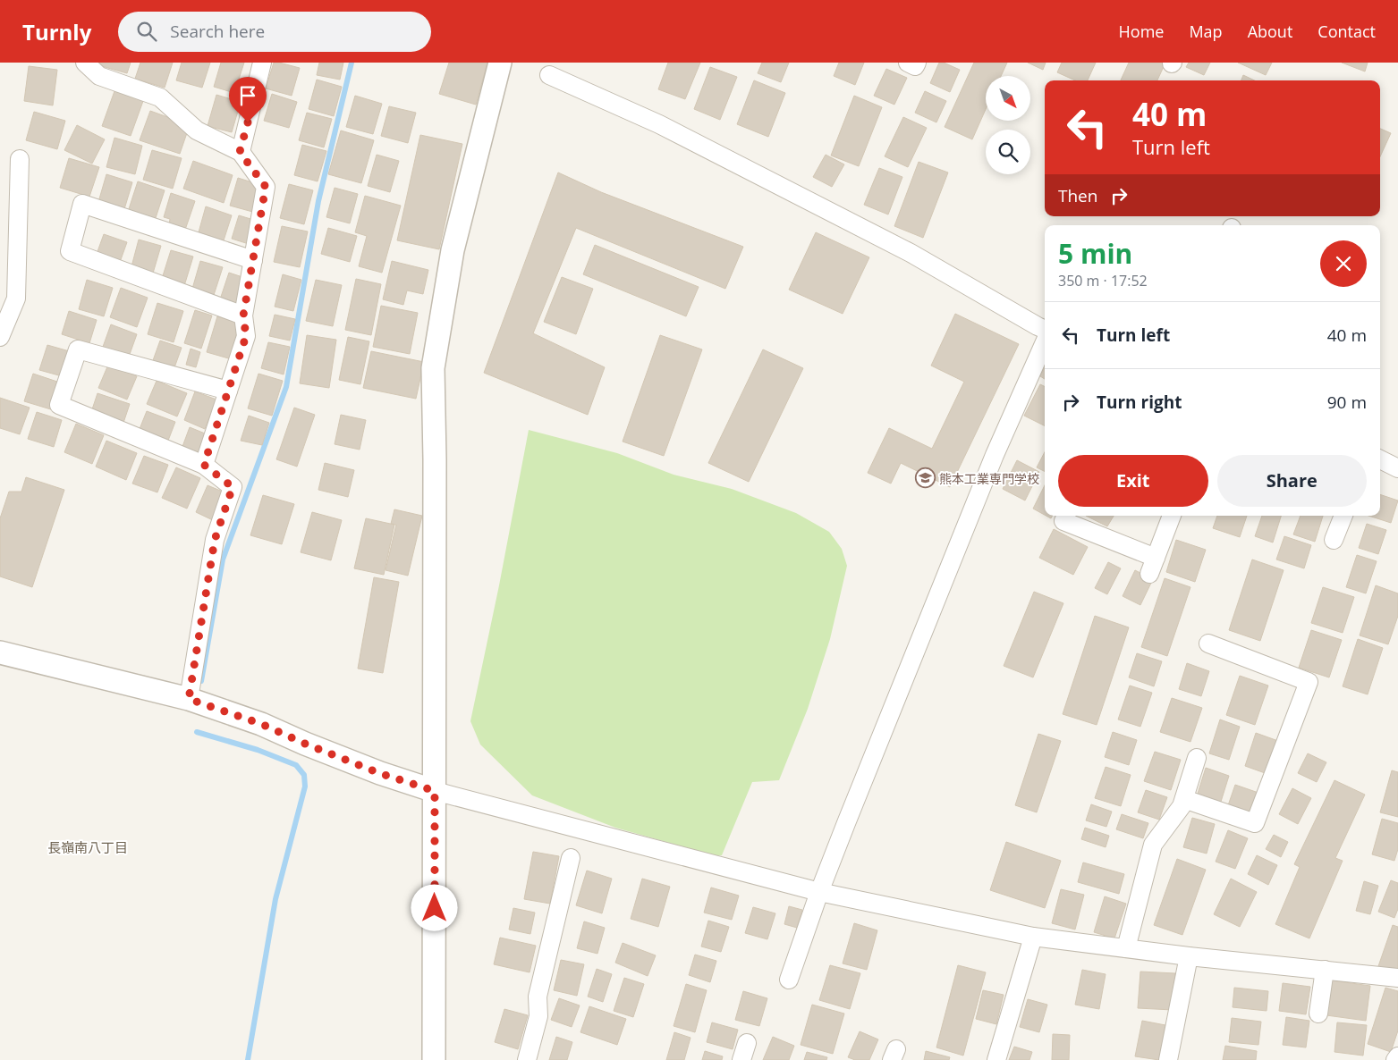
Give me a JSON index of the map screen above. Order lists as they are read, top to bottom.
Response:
{
  "districts": ["長嶺南八丁目"],
  "places": {
    "school or university": ["熊本工業専門学校"]
  },
  "north": "bottom right",
  "page": {
    "header": "Turnly",
    "search": "Search here",
    "nav": [
      "Home",
      "Map",
      "About",
      "Contact"
    ],
    "turn": ["40 m", "Turn left"],
    "then": "Then",
    "heading": ["5 min", "350 m · 17:52"],
    "list": [
      {
        "name": "Turn left",
        "value": "40 m"
      },
      {
        "name": "Turn right",
        "value": "90 m"
      }
    ],
    "buttons": ["Exit", "Share"]
  }
}
